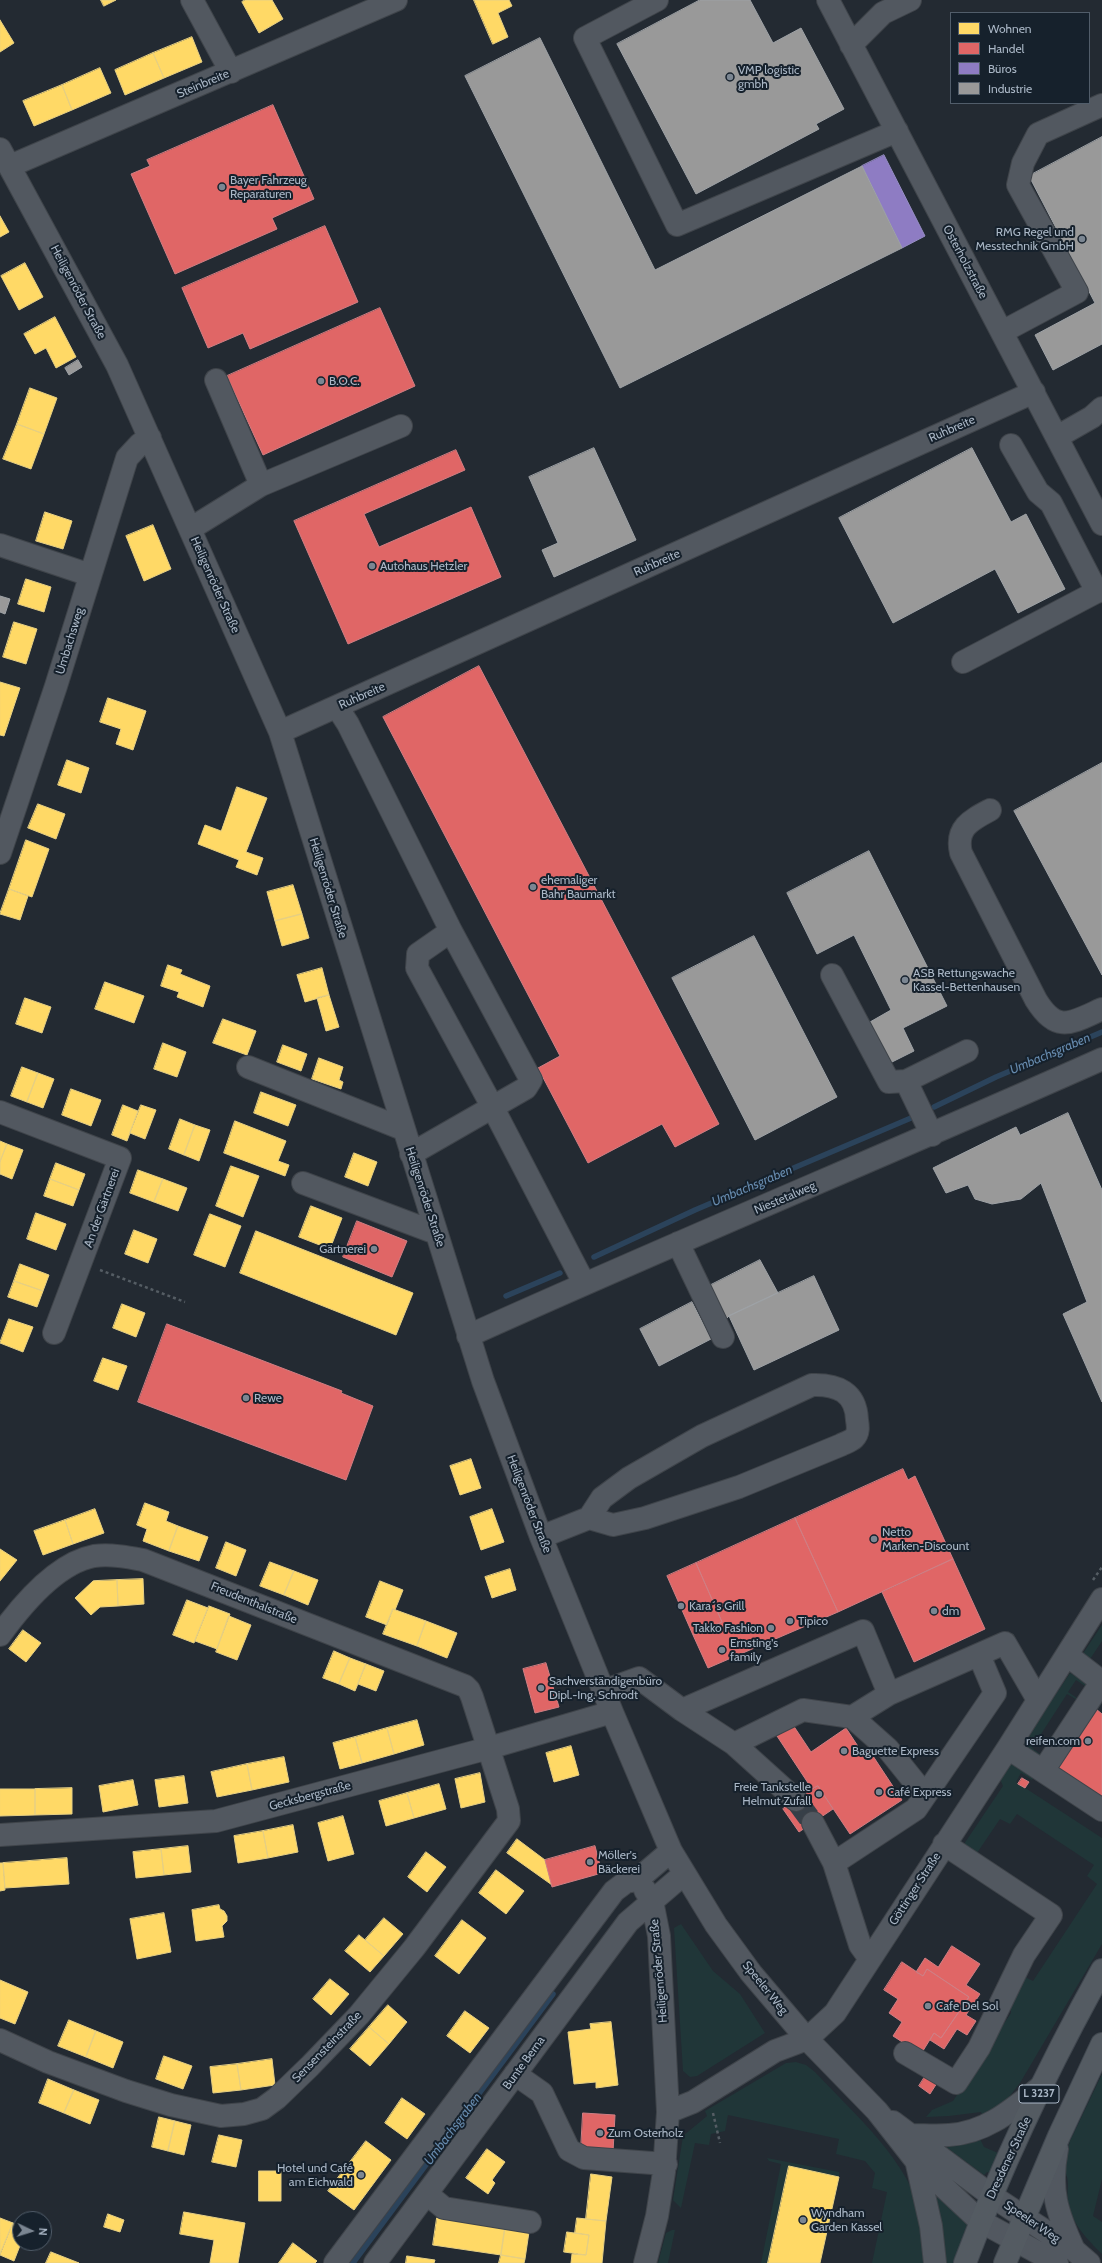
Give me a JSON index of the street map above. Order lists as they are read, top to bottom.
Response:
{
  "streets": {
    "main road": ["L 3237", "Dresdener Straße"],
    "street": [
      "Steinbreite",
      "Osterholzstraße",
      "Heiligenröder Straße",
      "Ruhbreite",
      "Umbachsweg",
      "Niestetalweg",
      "An der Gärtnerei",
      "Freudenthalstraße",
      "Gecksbergstraße",
      "Göttinger Straße",
      "Speeler Weg",
      "Sensensteinstraße",
      "Bunte Berna"
    ]
  },
  "crossings": [
    ["Steinbreite", "Heiligenröder Straße"],
    ["Osterholzstraße", "Ruhbreite"],
    ["Heiligenröder Straße", "Ruhbreite"],
    ["Heiligenröder Straße", "Umbachsweg"],
    ["Heiligenröder Straße", "Niestetalweg"],
    ["Heiligenröder Straße", "Gecksbergstraße"],
    ["Heiligenröder Straße", "Göttinger Straße"],
    ["Heiligenröder Straße", "Speeler Weg"],
    ["Heiligenröder Straße", "Bunte Berna"],
    ["Freudenthalstraße", "Gecksbergstraße"],
    ["Freudenthalstraße", "Sensensteinstraße"],
    ["Gecksbergstraße", "Sensensteinstraße"],
    ["Göttinger Straße", "Speeler Weg"],
    ["Speeler Weg", "Bunte Berna"],
    ["Speeler Weg", "L 3237"],
    ["Speeler Weg", "Dresdener Straße"]
  ],
  "water": ["Umbachsgraben"],
  "places": [
    "VMP logistic gmbh",
    "Bayer Fahrzeug Reparaturen",
    "RMG Regel und Messtechnik GmbH",
    "B.O.C.",
    "Autohaus Hetzler",
    "ehemaliger Bahr Baumarkt",
    "ASB Rettungswache Kassel-Bettenhausen",
    "Gärtnerei",
    "Rewe",
    "Netto Marken-Discount",
    "Kara´s Grill",
    "dm",
    "Tipico",
    "Takko Fashion",
    "Ernsting's family",
    "Sachverständigenbüro Dipl.-Ing. Schrodt",
    "reifen.com",
    "Baguette Express",
    "Café Express",
    "Freie Tankstelle Helmut Zufall",
    "Möller's Bäckerei",
    "Cafe Del Sol",
    "Zum Osterholz",
    "Hotel und Café am Eichwald",
    "Wyndham Garden Kassel"
  ],
  "legend": [
    "Wohnen",
    "Handel",
    "Büros",
    "Industrie"
  ],
  "north": "right"
}
